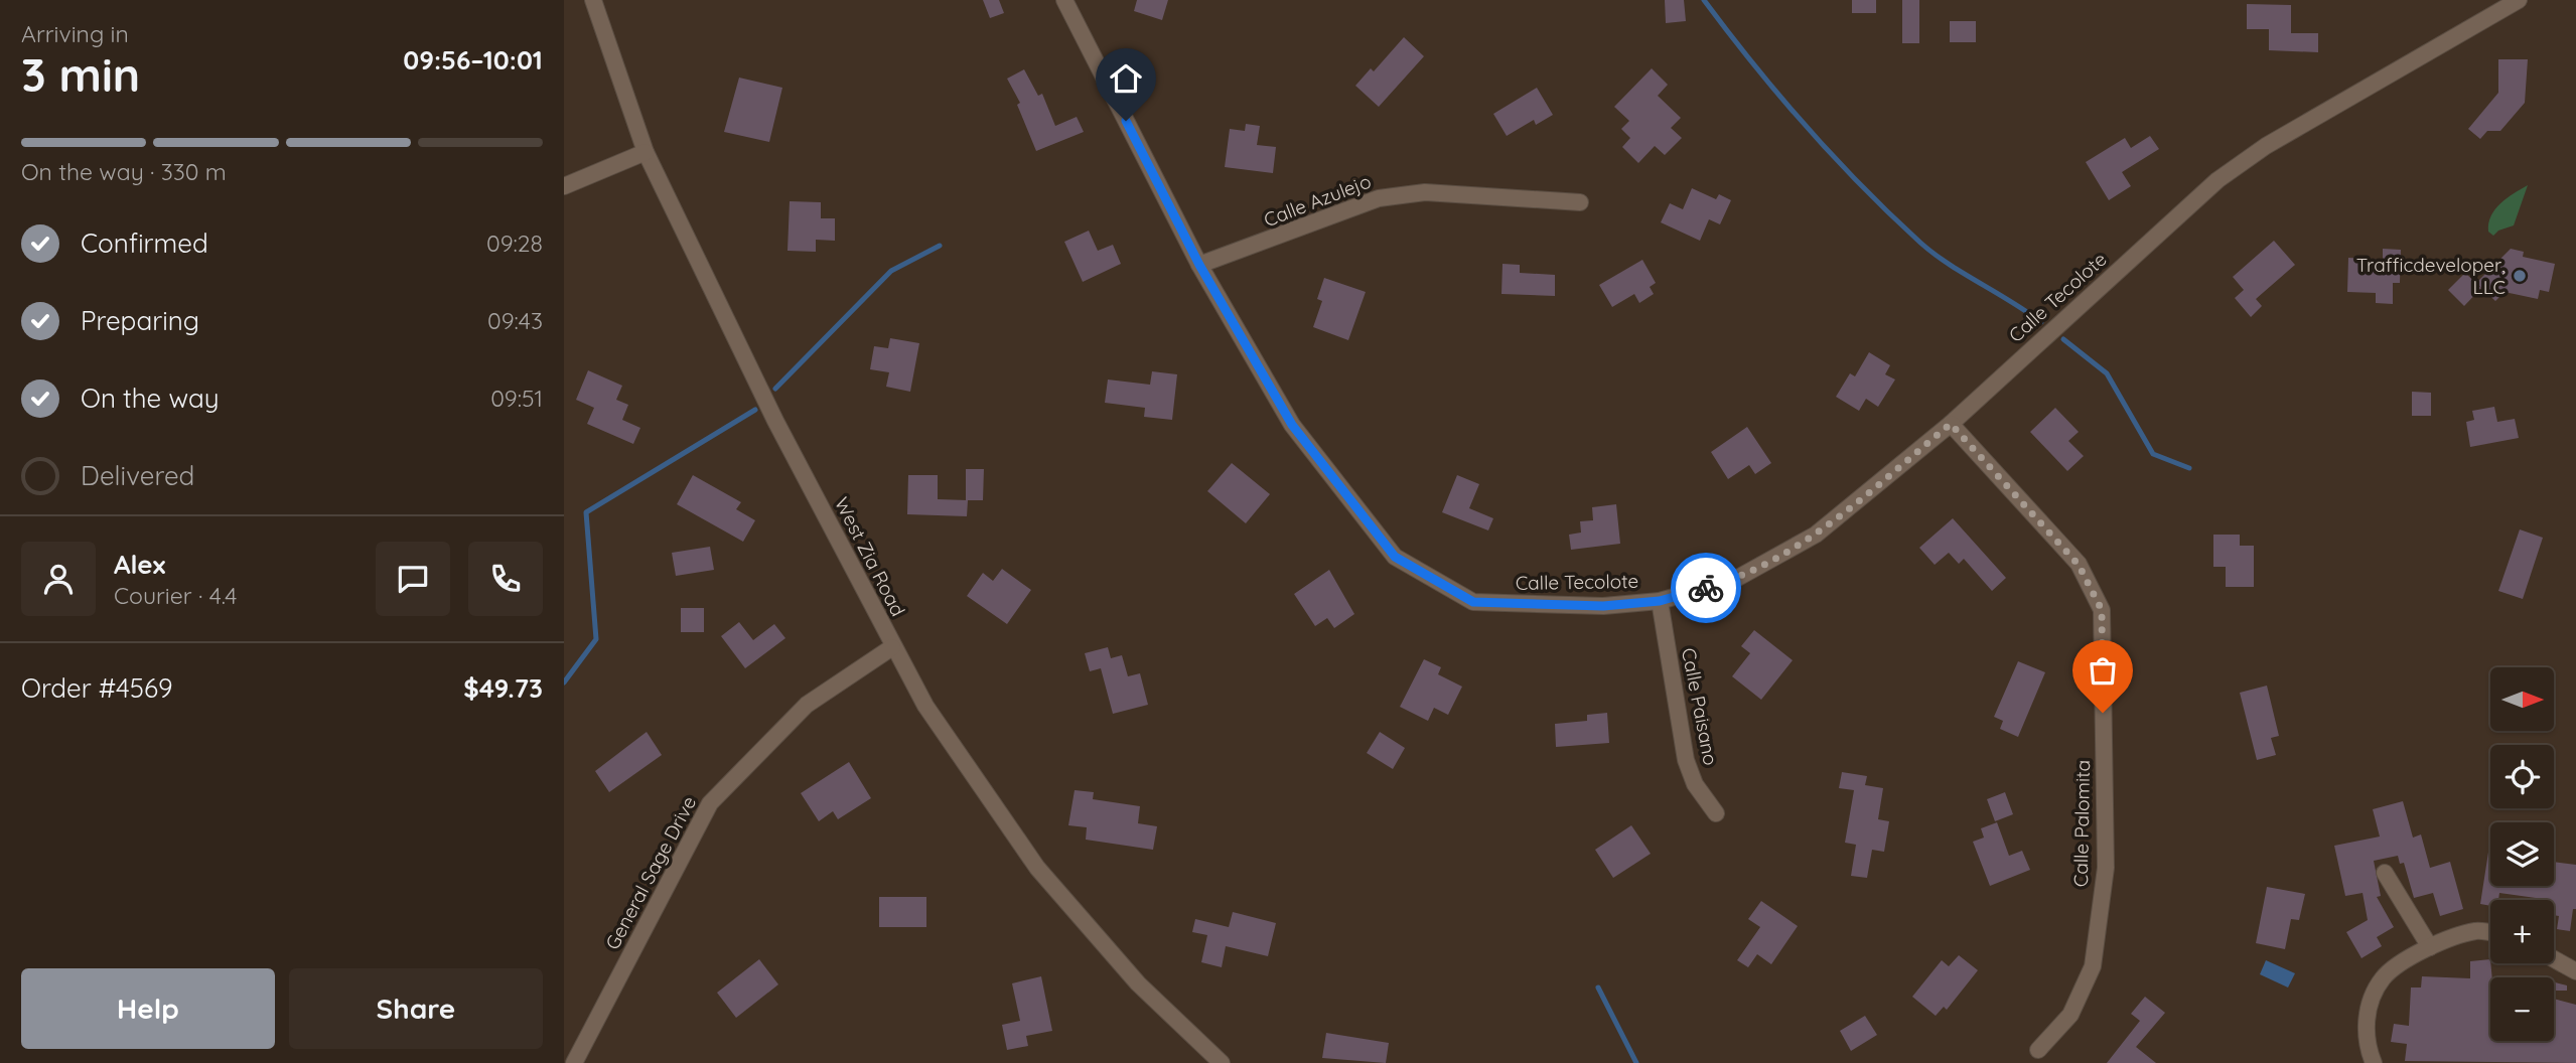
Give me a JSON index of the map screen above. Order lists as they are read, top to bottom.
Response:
{
  "streets": {
    "street": [
      "Calle Azulejo",
      "Calle Tecolote",
      "West Zia Road",
      "Calle Paisano",
      "Calle Palomita",
      "General Sage Drive"
    ]
  },
  "crossings": [
    ["Calle Azulejo", "Calle Tecolote"],
    ["Calle Tecolote", "Calle Paisano"],
    ["Calle Tecolote", "Calle Palomita"],
    ["West Zia Road", "General Sage Drive"]
  ],
  "places": ["Trafficdeveloper, LLC"],
  "north": "right",
  "page": {
    "heading": ["3 min", "Arriving in", "09:56–10:01"],
    "panel": [
      "Alex",
      "Courier · 4.4",
      "Order #4569",
      "$49.73"
    ],
    "bar": "On the way · 330 m",
    "list": [
      ["Confirmed", "09:28"],
      ["Preparing", "09:43"],
      ["On the way", "09:51"],
      "Delivered"
    ],
    "map_buttons": ["+", "−"],
    "buttons": ["Help", "Share"]
  }
}
